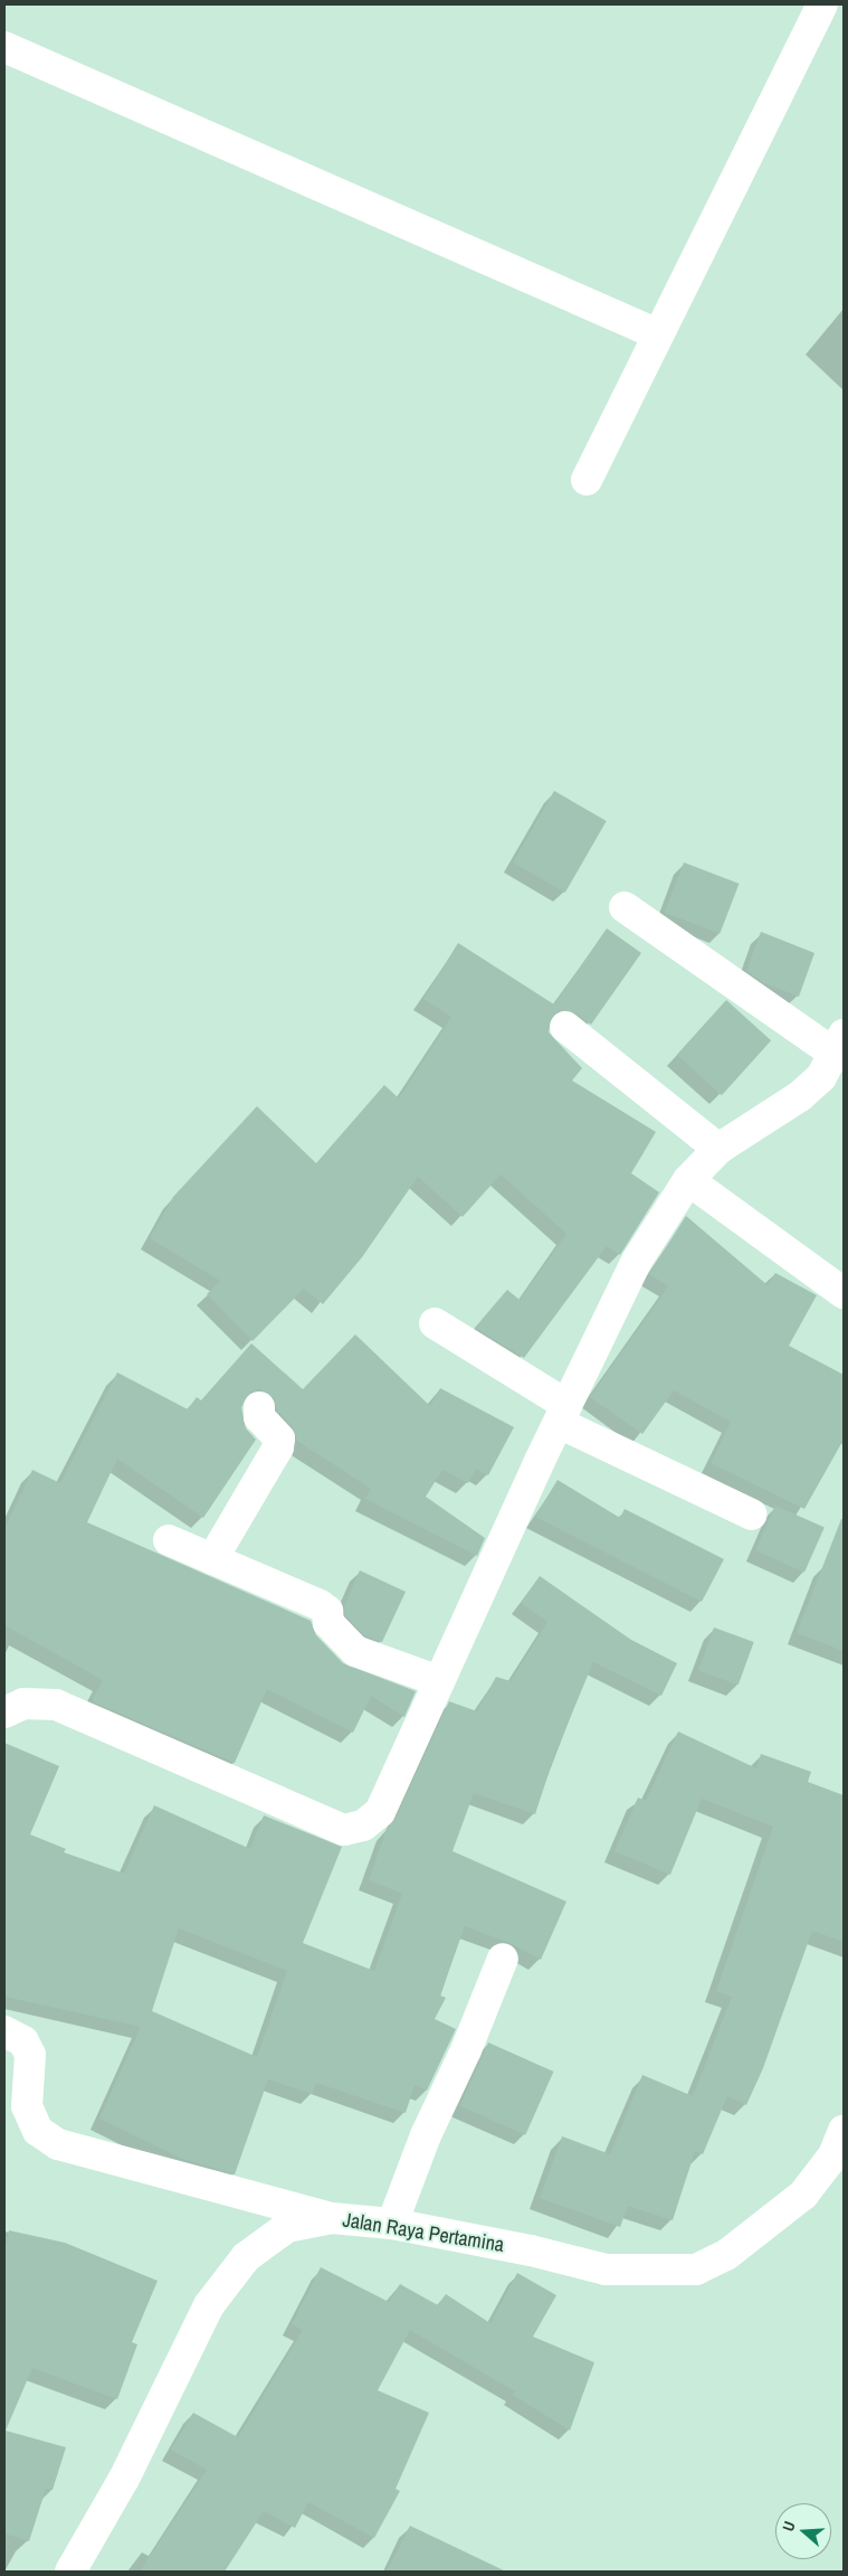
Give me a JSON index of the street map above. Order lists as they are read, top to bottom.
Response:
{
  "streets": {
    "street": ["Jalan Raya Pertamina"]
  },
  "north": "left"
}
